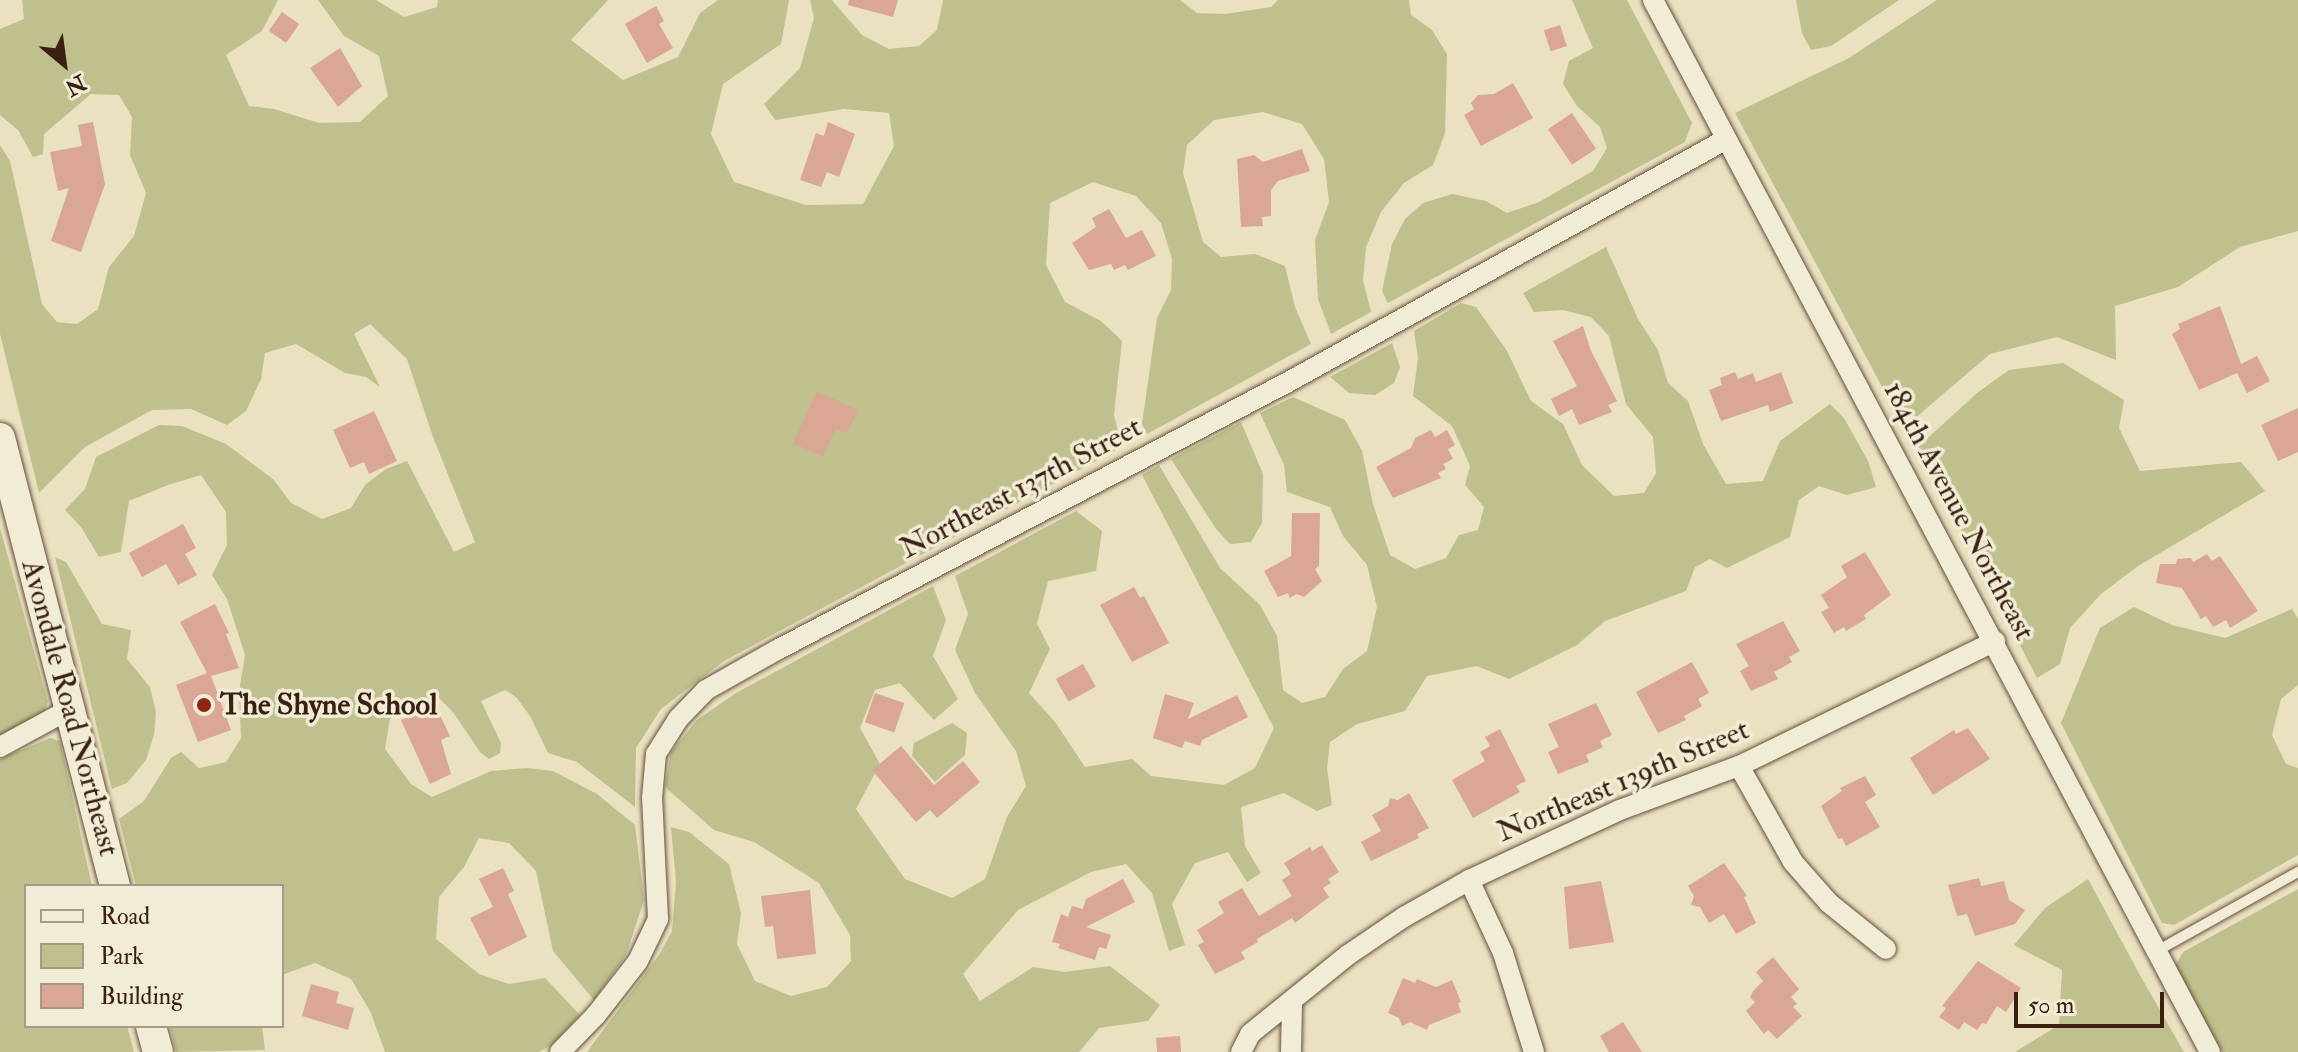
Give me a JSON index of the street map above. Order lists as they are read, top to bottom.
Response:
{
  "streets": {
    "main road": ["Avondale Road Northeast"],
    "street": ["Northeast 137th Street", "184th Avenue Northeast", "Northeast 139th Street"]
  },
  "crossings": [
    ["Northeast 137th Street", "184th Avenue Northeast"],
    ["184th Avenue Northeast", "Northeast 139th Street"]
  ],
  "places": ["The Shyne School"],
  "legend": ["Road", "Park", "Building"],
  "scale_bar": "50 m",
  "north": "bottom right"
}
